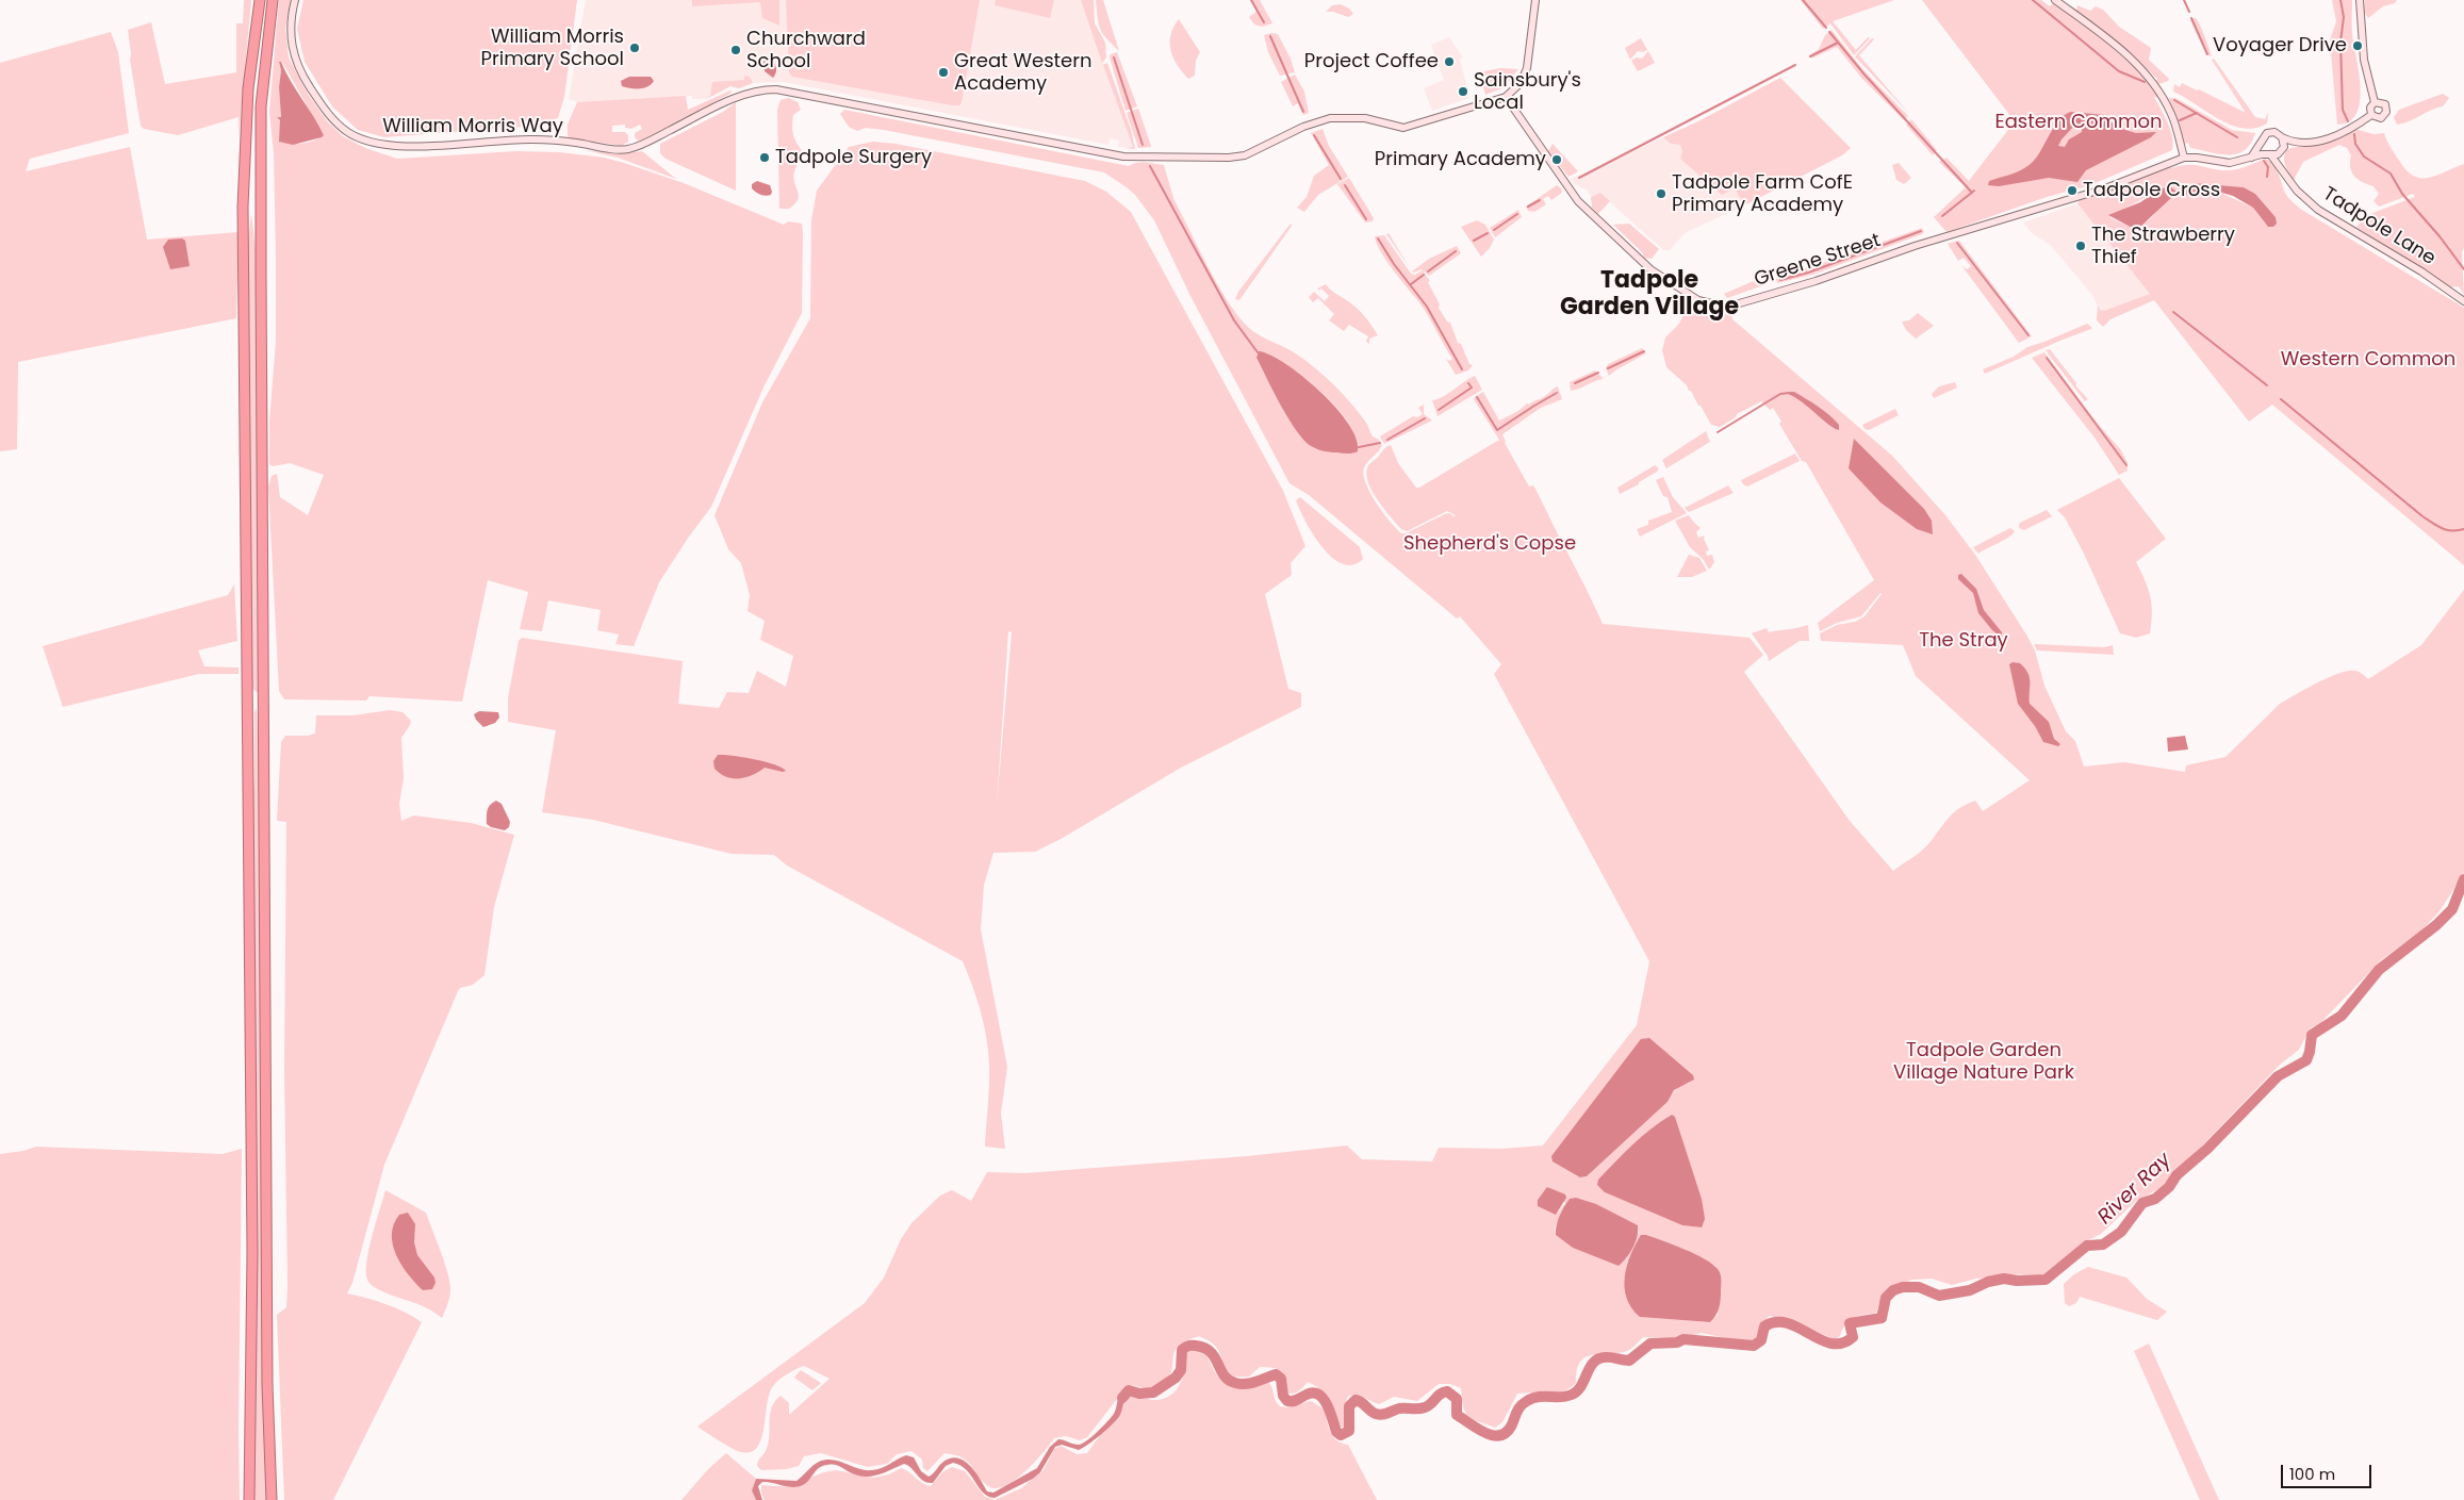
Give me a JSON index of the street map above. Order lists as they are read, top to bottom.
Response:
{
  "streets": {
    "street": ["William Morris Way", "Tadpole Lane", "Greene Street"]
  },
  "crossings": [
    ["William Morris Way", "Greene Street"]
  ],
  "districts": ["Tadpole Garden Village"],
  "water": ["River Ray"],
  "parks": [
    "Eastern Common",
    "Western Common",
    "Shepherd's Copse",
    "The Stray",
    "Tadpole Garden Village Nature Park"
  ],
  "places": [
    "Voyager Drive",
    "William Morris Primary School",
    "Churchward School",
    "Project Coffee",
    "Great Western Academy",
    "Sainsbury's Local",
    "Tadpole Surgery",
    "Primary Academy",
    "Tadpole Cross",
    "Tadpole Farm CofE Primary Academy",
    "The Strawberry Thief"
  ],
  "scale_bar": "100 m"
}
